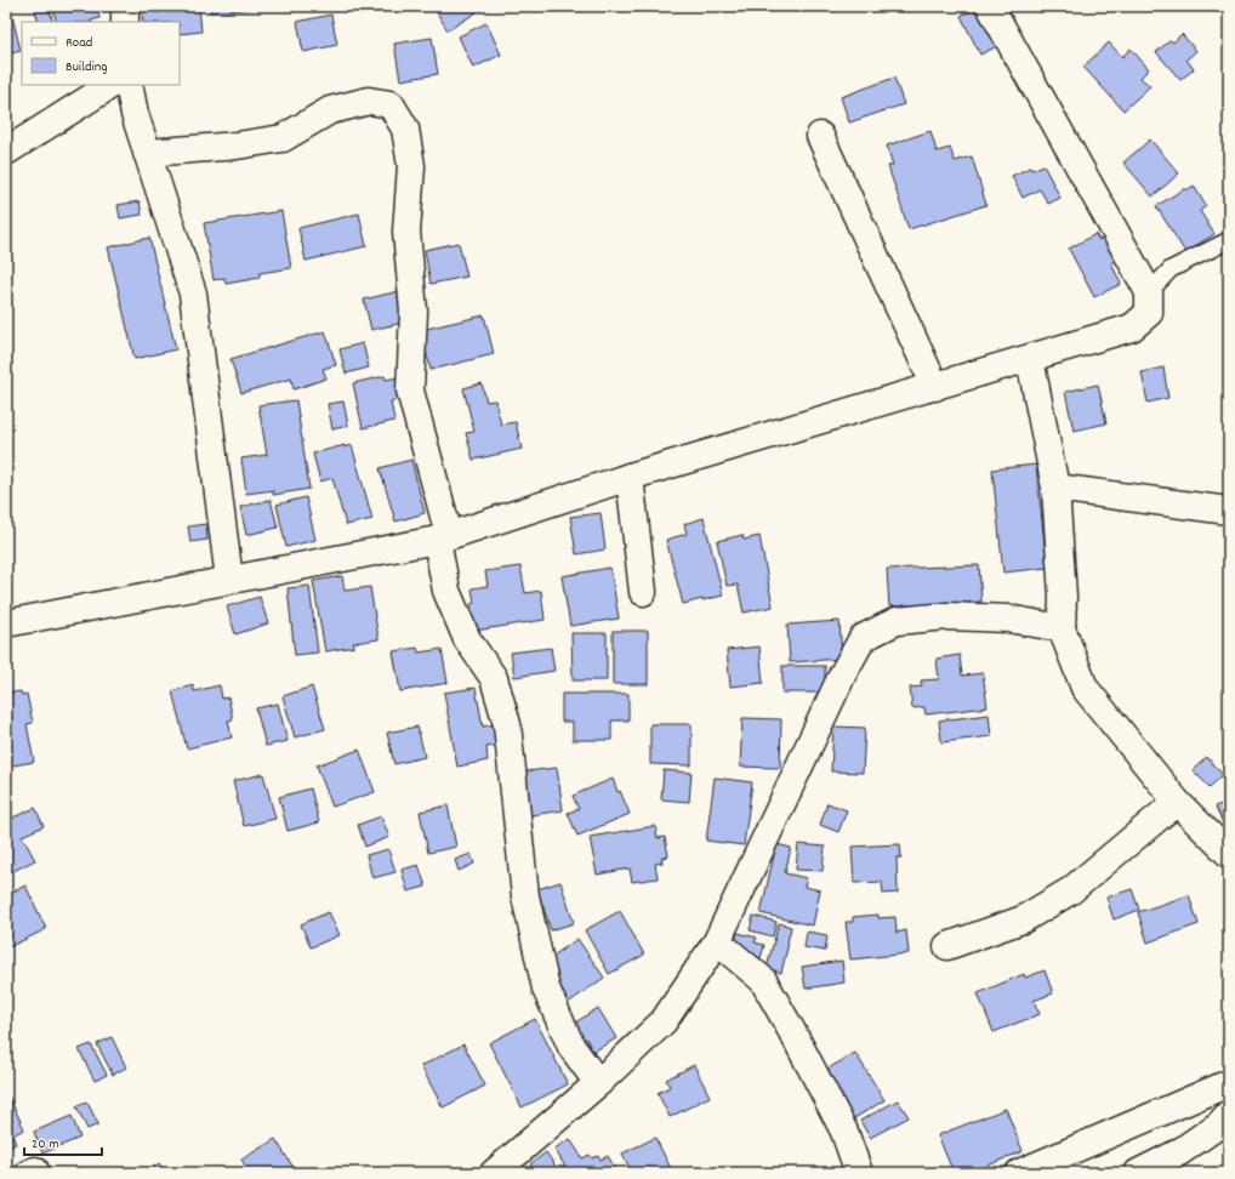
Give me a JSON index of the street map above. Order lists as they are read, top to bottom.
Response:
{
  "legend": ["Road", "Building"],
  "scale_bar": "20 m"
}
